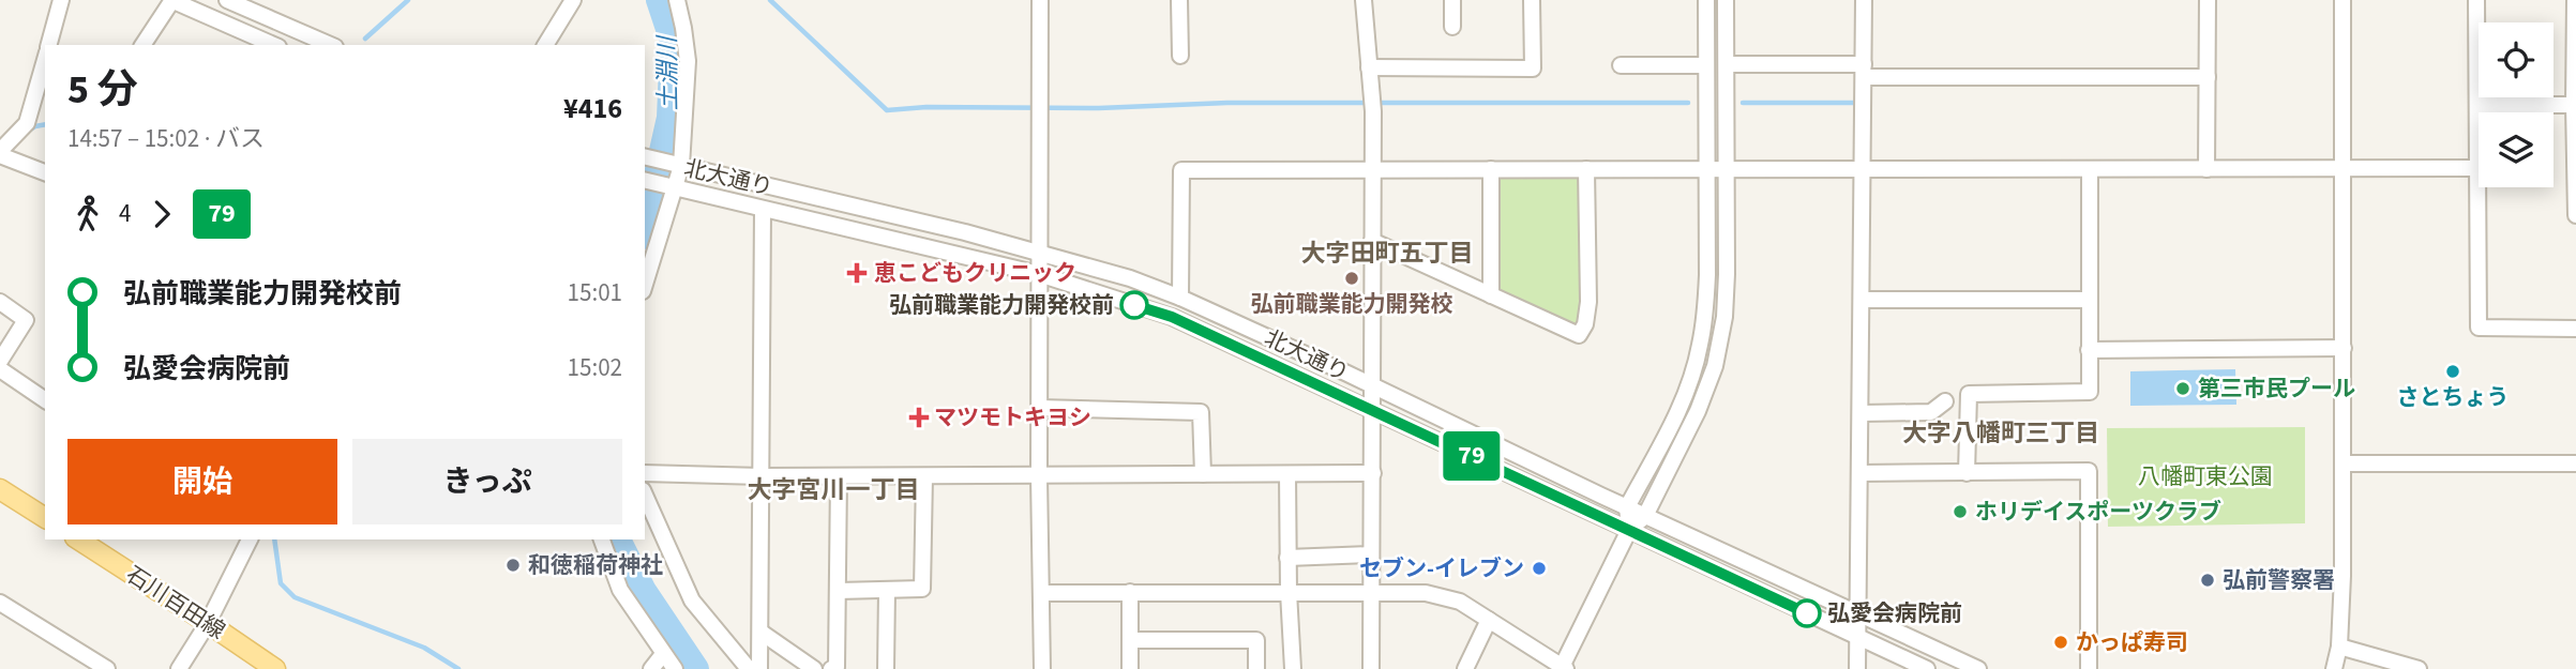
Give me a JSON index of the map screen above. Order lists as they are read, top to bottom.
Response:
{
  "streets": {
    "main road": ["石川百田線"],
    "street": ["北大通り"]
  },
  "districts": ["大字田町五丁目", "大字八幡町三丁目", "大字宮川一丁目"],
  "water": ["土淵川"],
  "parks": ["八幡町東公園"],
  "places": {
    "health": ["恵こどもクリニック", "マツモトキヨシ"],
    "other": [
      "弘前職業能力開発校",
      "弘前職業能力開発校前",
      "さとちょう",
      "第三市民プール",
      "ホリデイスポーツクラブ",
      "和徳稲荷神社",
      "セブン-イレブン",
      "弘前警察署",
      "弘愛会病院前",
      "かっぱ寿司"
    ]
  },
  "lines": ["bus line 79"],
  "page": {
    "on_map": "79",
    "heading": ["5 分", "14:57 – 15:02 · バス", "¥416"],
    "legs": ["4", "79"],
    "list": [
      {
        "name": "弘前職業能力開発校前",
        "value": "15:01"
      },
      {
        "name": "弘愛会病院前",
        "value": "15:02"
      }
    ],
    "buttons": ["開始", "きっぷ"]
  }
}
